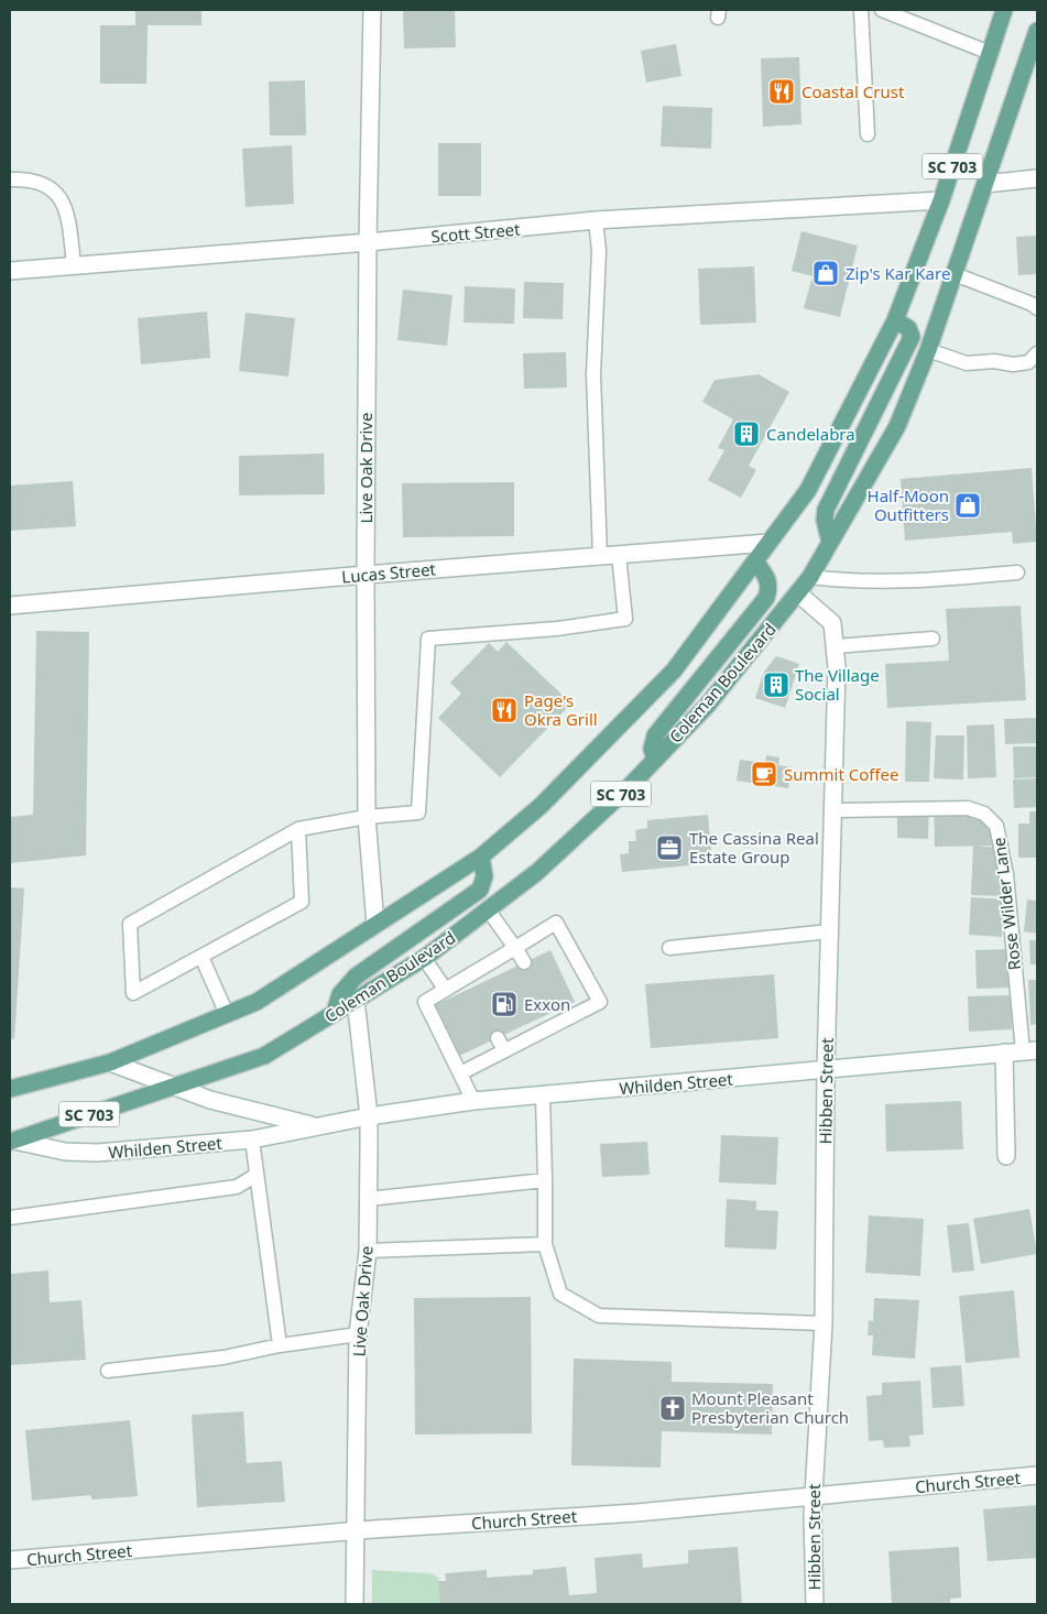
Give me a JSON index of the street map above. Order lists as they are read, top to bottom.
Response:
{
  "streets": {
    "main road": ["SC 703", "Coleman Boulevard"],
    "street": [
      "Scott Street",
      "Live Oak Drive",
      "Lucas Street",
      "Whilden Street",
      "Hibben Street",
      "Church Street"
    ],
    "lane": ["Rose Wilder Lane"]
  },
  "crossings": [
    ["SC 703", "Scott Street"],
    ["SC 703", "Live Oak Drive"],
    ["SC 703", "Lucas Street"],
    ["SC 703", "Whilden Street"],
    ["Scott Street", "Live Oak Drive"],
    ["Live Oak Drive", "Lucas Street"],
    ["Live Oak Drive", "Coleman Boulevard"],
    ["Live Oak Drive", "Whilden Street"],
    ["Live Oak Drive", "Church Street"],
    ["Coleman Boulevard", "Whilden Street"],
    ["Coleman Boulevard", "Hibben Street"],
    ["Rose Wilder Lane", "Whilden Street"],
    ["Rose Wilder Lane", "Hibben Street"],
    ["Whilden Street", "Hibben Street"],
    ["Hibben Street", "Church Street"]
  ],
  "places": {
    "restaurant": ["Coastal Crust", "Page's Okra Grill"],
    "shop": ["Zip's Kar Kare", "Half-Moon Outfitters"],
    "building": ["Candelabra", "The Village Social"],
    "cafe": ["Summit Coffee"],
    "office": ["The Cassina Real Estate Group"],
    "fuel station": ["Exxon"],
    "church": ["Mount Pleasant Presbyterian Church"]
  }
}
